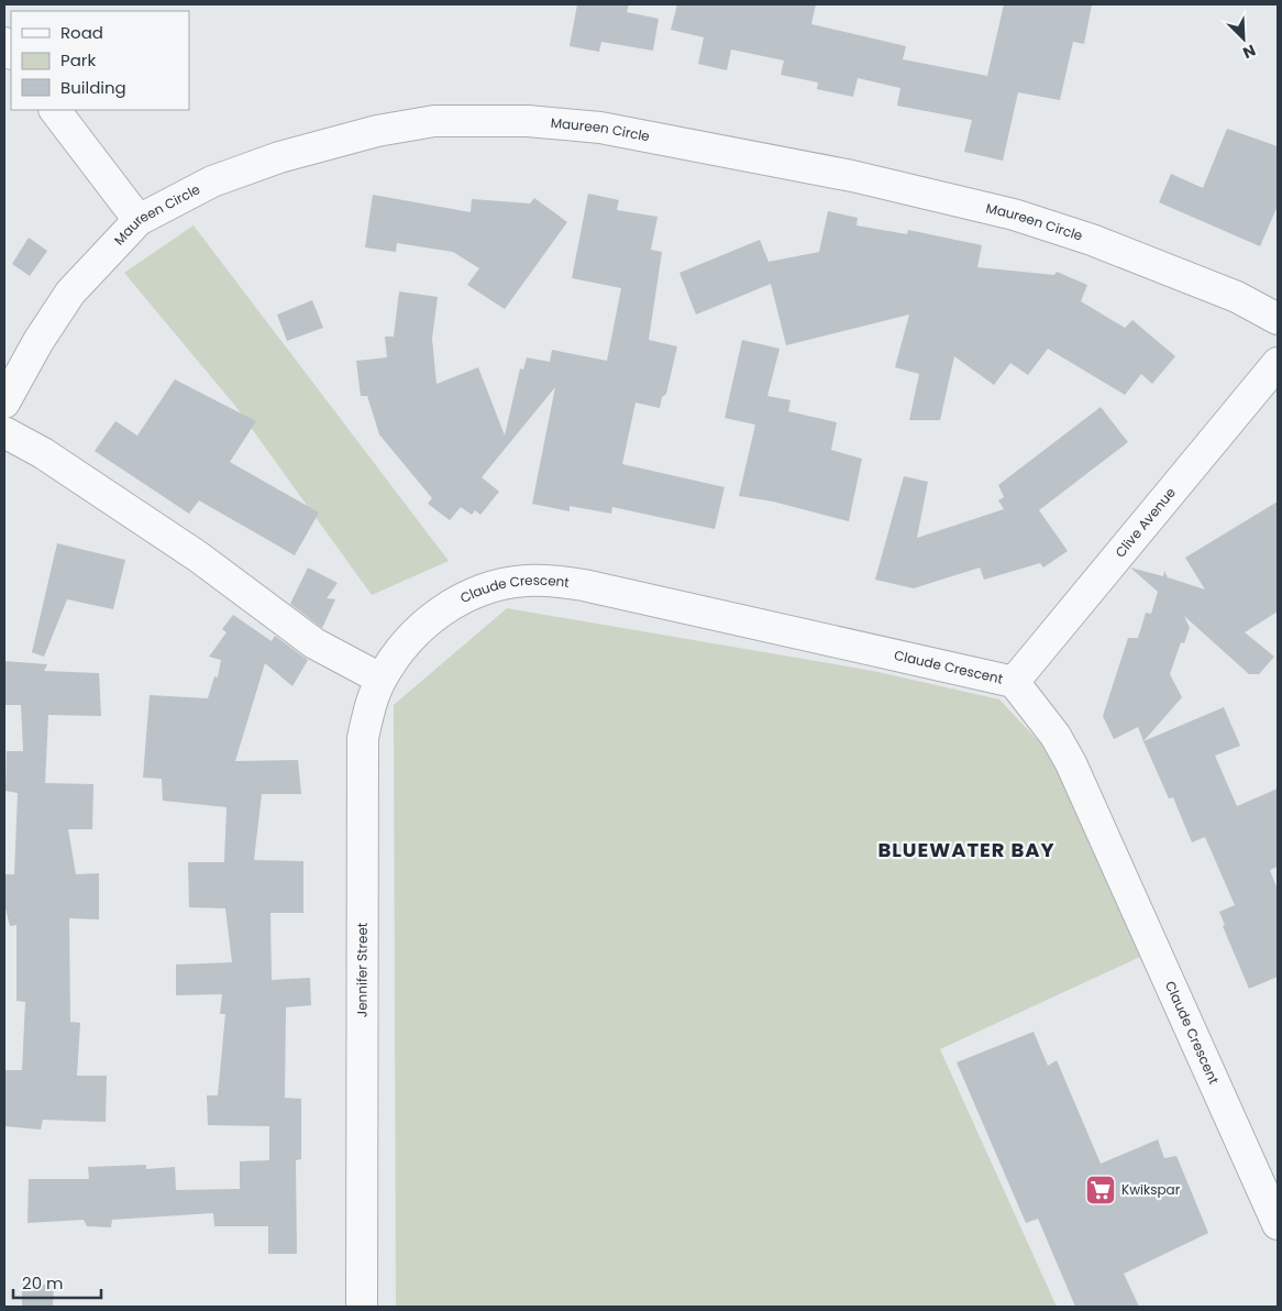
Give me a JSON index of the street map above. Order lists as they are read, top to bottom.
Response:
{
  "streets": {
    "street": [
      "Maureen Circle",
      "Clive Avenue",
      "Claude Crescent",
      "Jennifer Street"
    ]
  },
  "crossings": [
    ["Clive Avenue", "Claude Crescent"],
    ["Claude Crescent", "Jennifer Street"]
  ],
  "districts": ["BLUEWATER BAY"],
  "places": {
    "supermarket": ["Kwikspar"]
  },
  "legend": ["Road", "Park", "Building"],
  "scale_bar": "20 m",
  "north": "bottom right"
}
